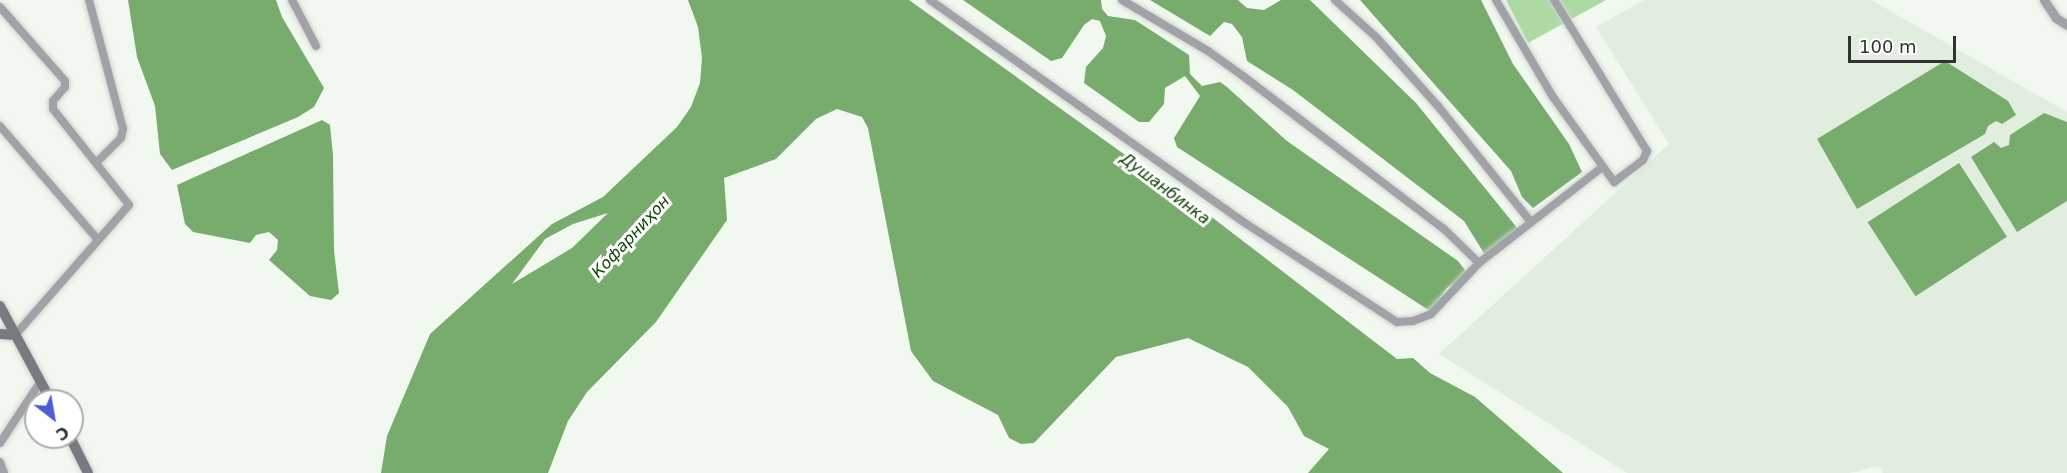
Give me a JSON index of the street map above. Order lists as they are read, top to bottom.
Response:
{
  "water": ["Душанбинка", "Кофарниҳон"],
  "scale_bar": "100 m",
  "north": "bottom right"
}
